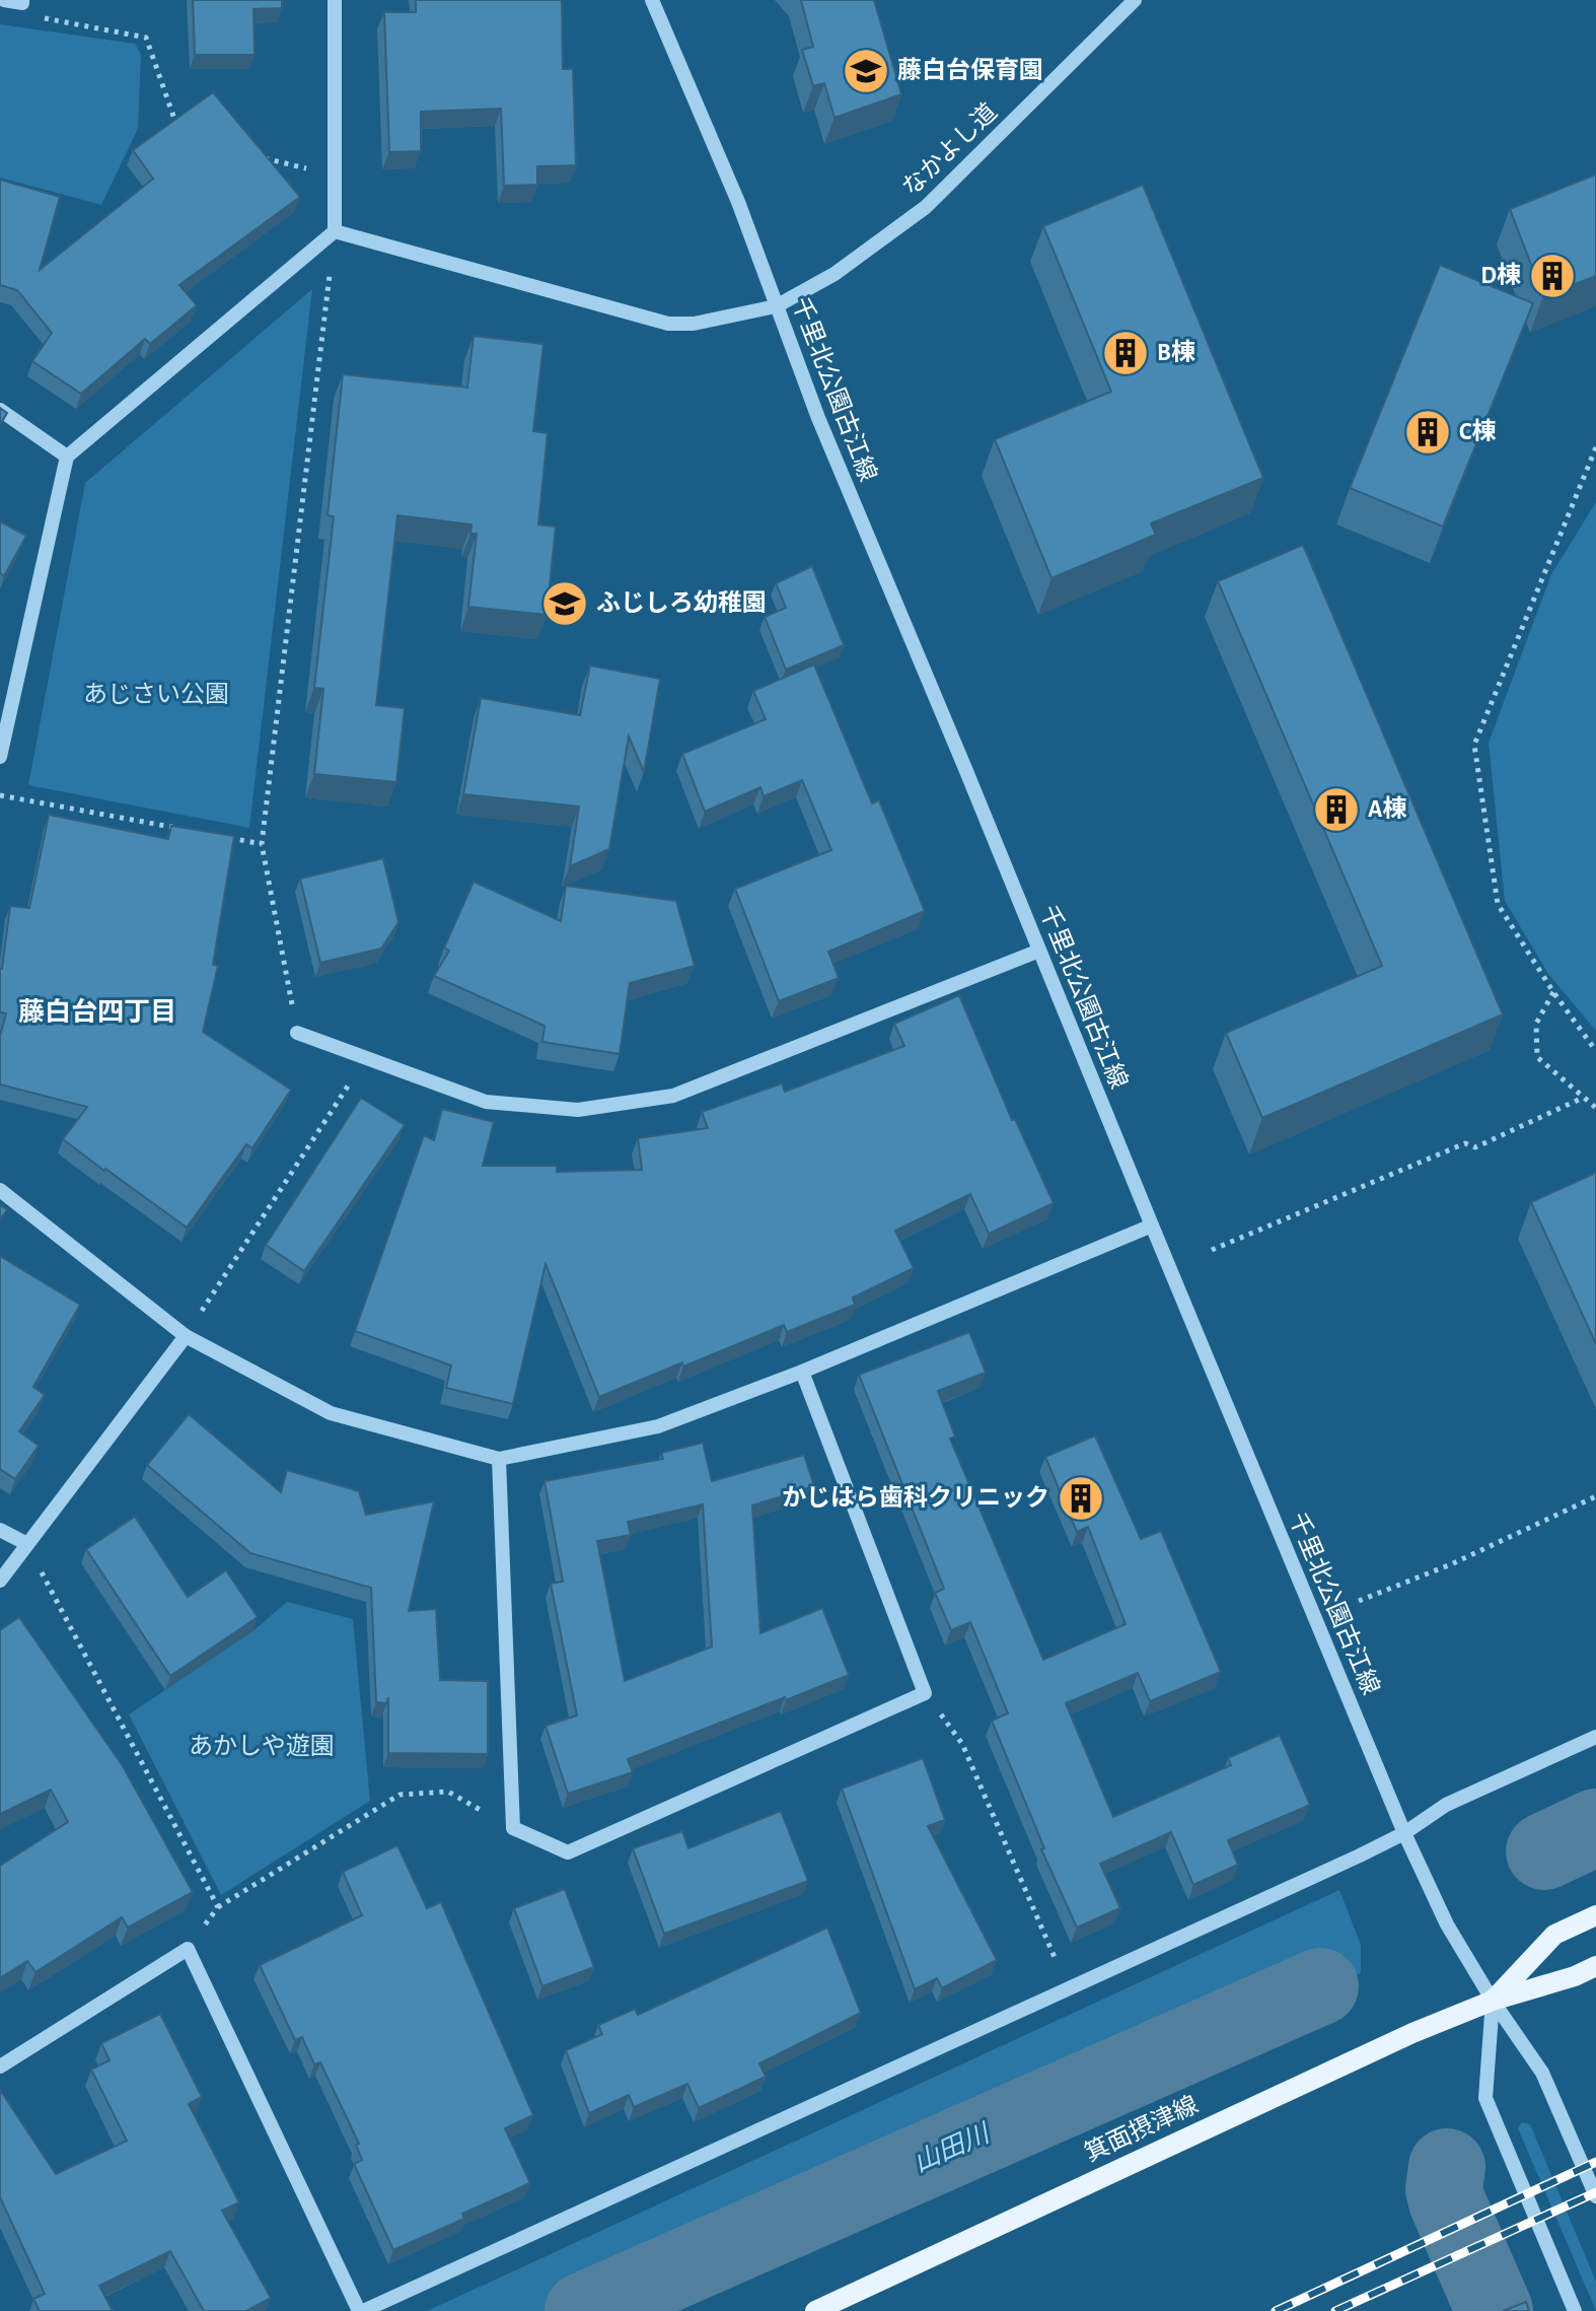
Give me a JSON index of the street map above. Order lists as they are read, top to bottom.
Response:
{
  "streets": {
    "main road": ["箕面摂津線"],
    "street": ["なかよし道", "千里北公園古江線"]
  },
  "crossings": [
    ["なかよし道", "千里北公園古江線"],
    ["千里北公園古江線", "箕面摂津線"]
  ],
  "districts": ["藤白台四丁目"],
  "water": ["山田川"],
  "parks": ["あじさい公園", "あかしや遊園"],
  "places": {
    "school or university": ["藤白台保育園", "ふじしろ幼稚園"],
    "building": [
      "D棟",
      "B棟",
      "C棟",
      "A棟",
      "かじはら歯科クリニック"
    ]
  }
}
